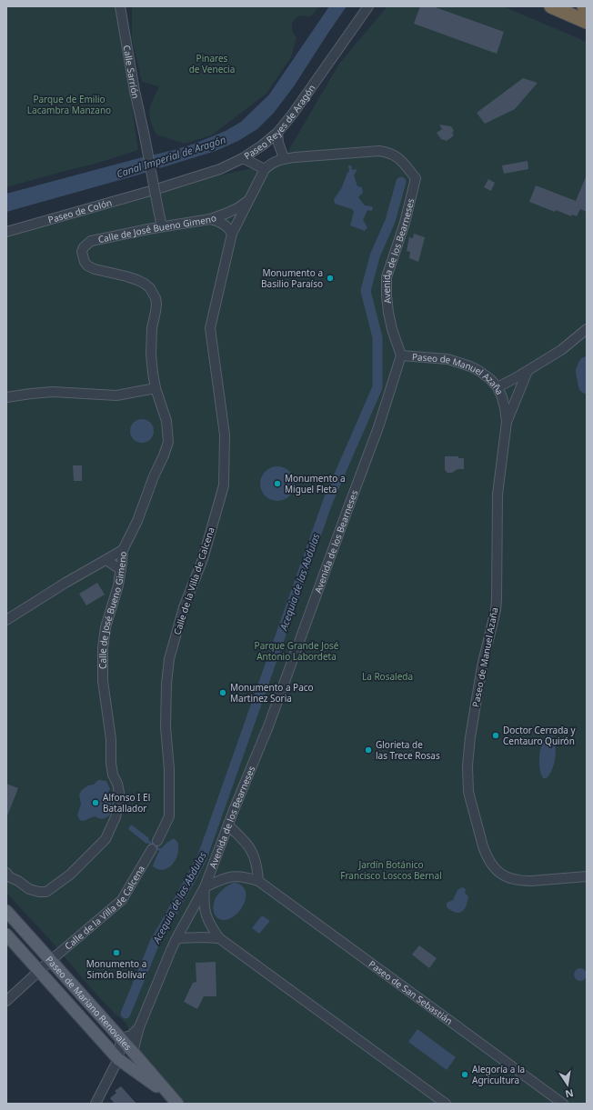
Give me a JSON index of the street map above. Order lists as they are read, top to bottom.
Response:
{
  "streets": {
    "main road": ["Paseo de Mariano Renovales"],
    "street": [
      "Calle Sarrión",
      "Paseo Reyes de Aragón",
      "Paseo de Colón",
      "Calle de José Bueno Gimeno",
      "Avenida de los Bearneses",
      "Paseo de Manuel Azaña",
      "Calle de la Villa de Calcena",
      "Paseo de San Sebastián"
    ]
  },
  "crossings": [
    ["Calle Sarrión", "Calle de José Bueno Gimeno"],
    ["Paseo Reyes de Aragón", "Paseo de Colón"],
    ["Calle de José Bueno Gimeno", "Calle de la Villa de Calcena"],
    ["Avenida de los Bearneses", "Paseo de Manuel Azaña"],
    ["Avenida de los Bearneses", "Paseo de San Sebastián"],
    ["Avenida de los Bearneses", "Paseo de Mariano Renovales"],
    ["Calle de la Villa de Calcena", "Paseo de Mariano Renovales"]
  ],
  "water": ["Canal Imperial de Aragón", "Acequia de las Abdulas"],
  "parks": [
    "Pinares de Venecia",
    "Parque de Emilio Lacambra Manzano",
    "Parque Grande José Antonio Labordeta",
    "La Rosaleda",
    "Jardín Botánico Francisco Loscos Bernal"
  ],
  "places": [
    "Monumento a Basilio Paraíso",
    "Monumento a Miguel Fleta",
    "Monumento a Paco Martinez Soria",
    "Doctor Cerrada y Centauro Quirón",
    "Glorieta de las Trece Rosas",
    "Alfonso I El Batallador",
    "Monumento a Simón Bolívar",
    "Alegoría a la Agricultura"
  ],
  "north": "bottom"
}
